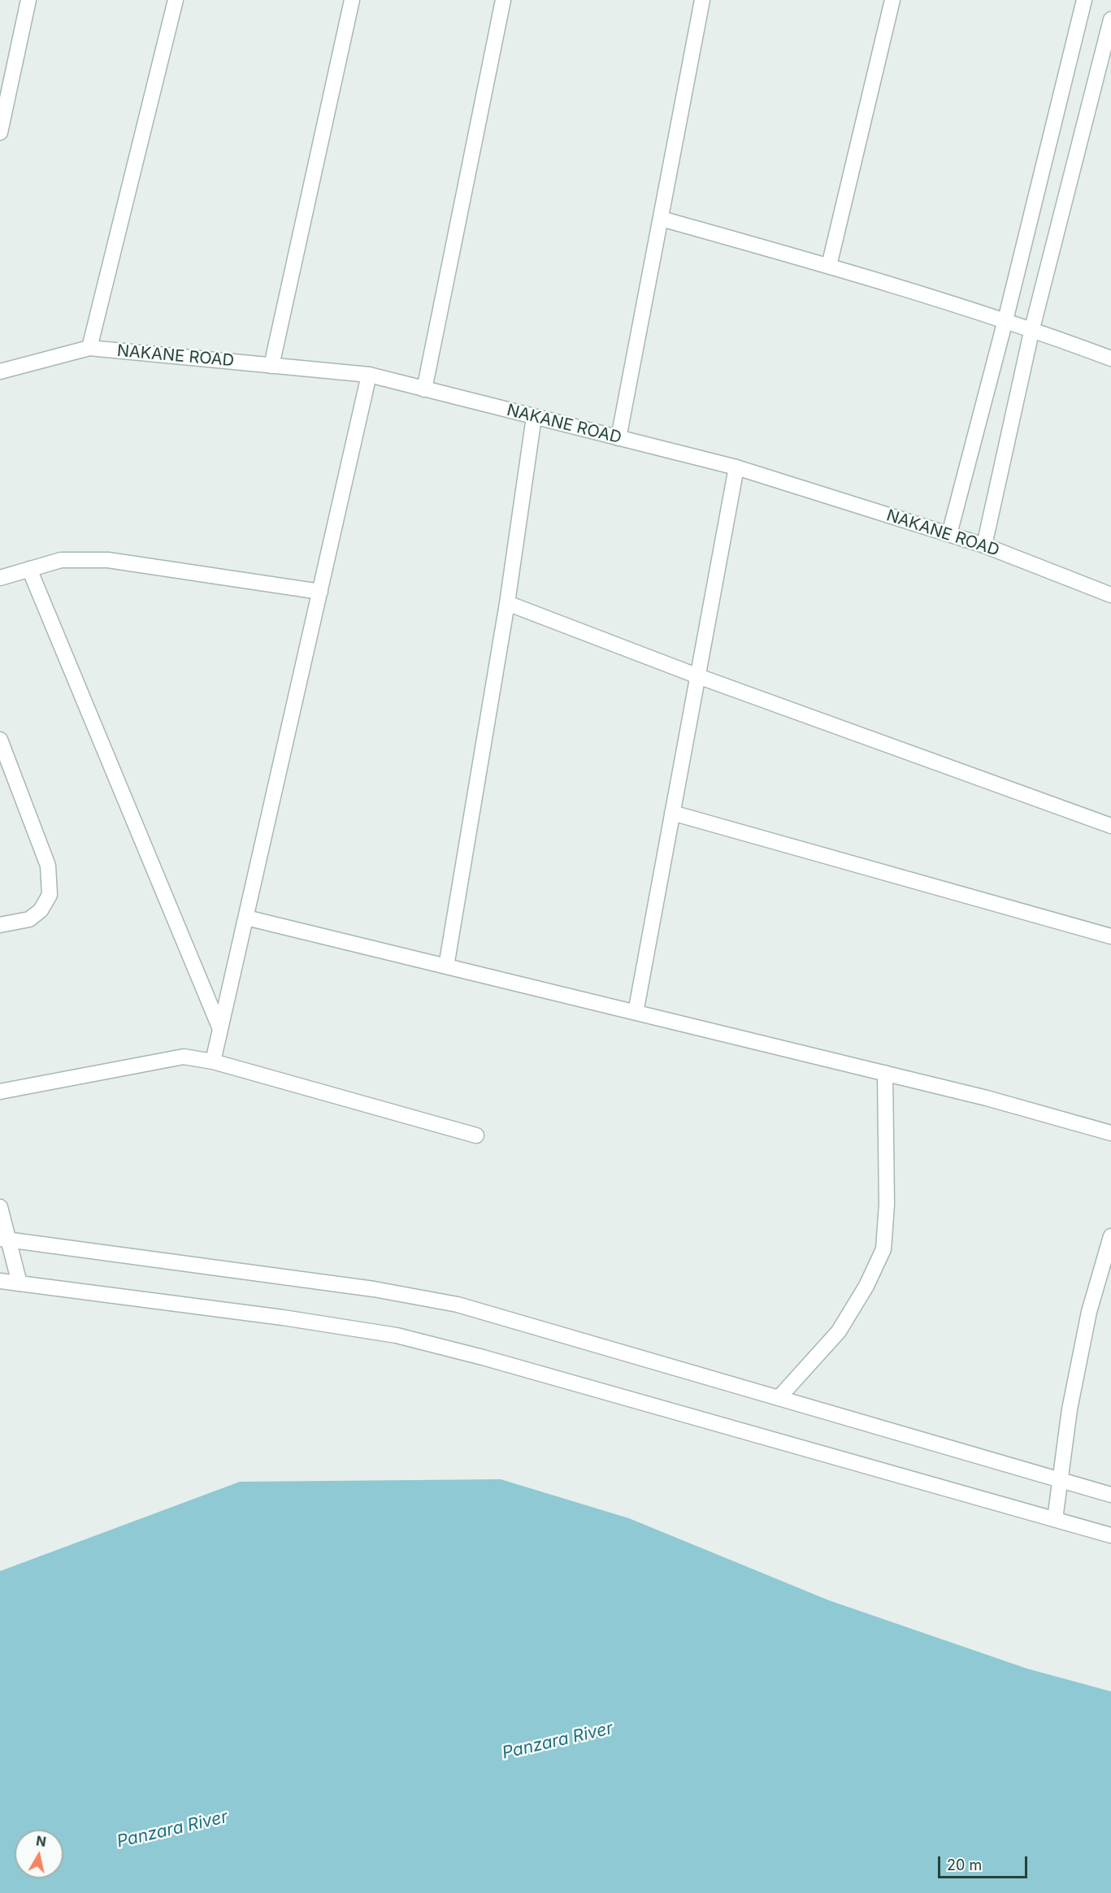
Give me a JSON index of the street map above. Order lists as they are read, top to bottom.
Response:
{
  "streets": {
    "street": ["NAKANE ROAD"]
  },
  "water": ["Panzara River"],
  "scale_bar": "20 m",
  "north": "top"
}
